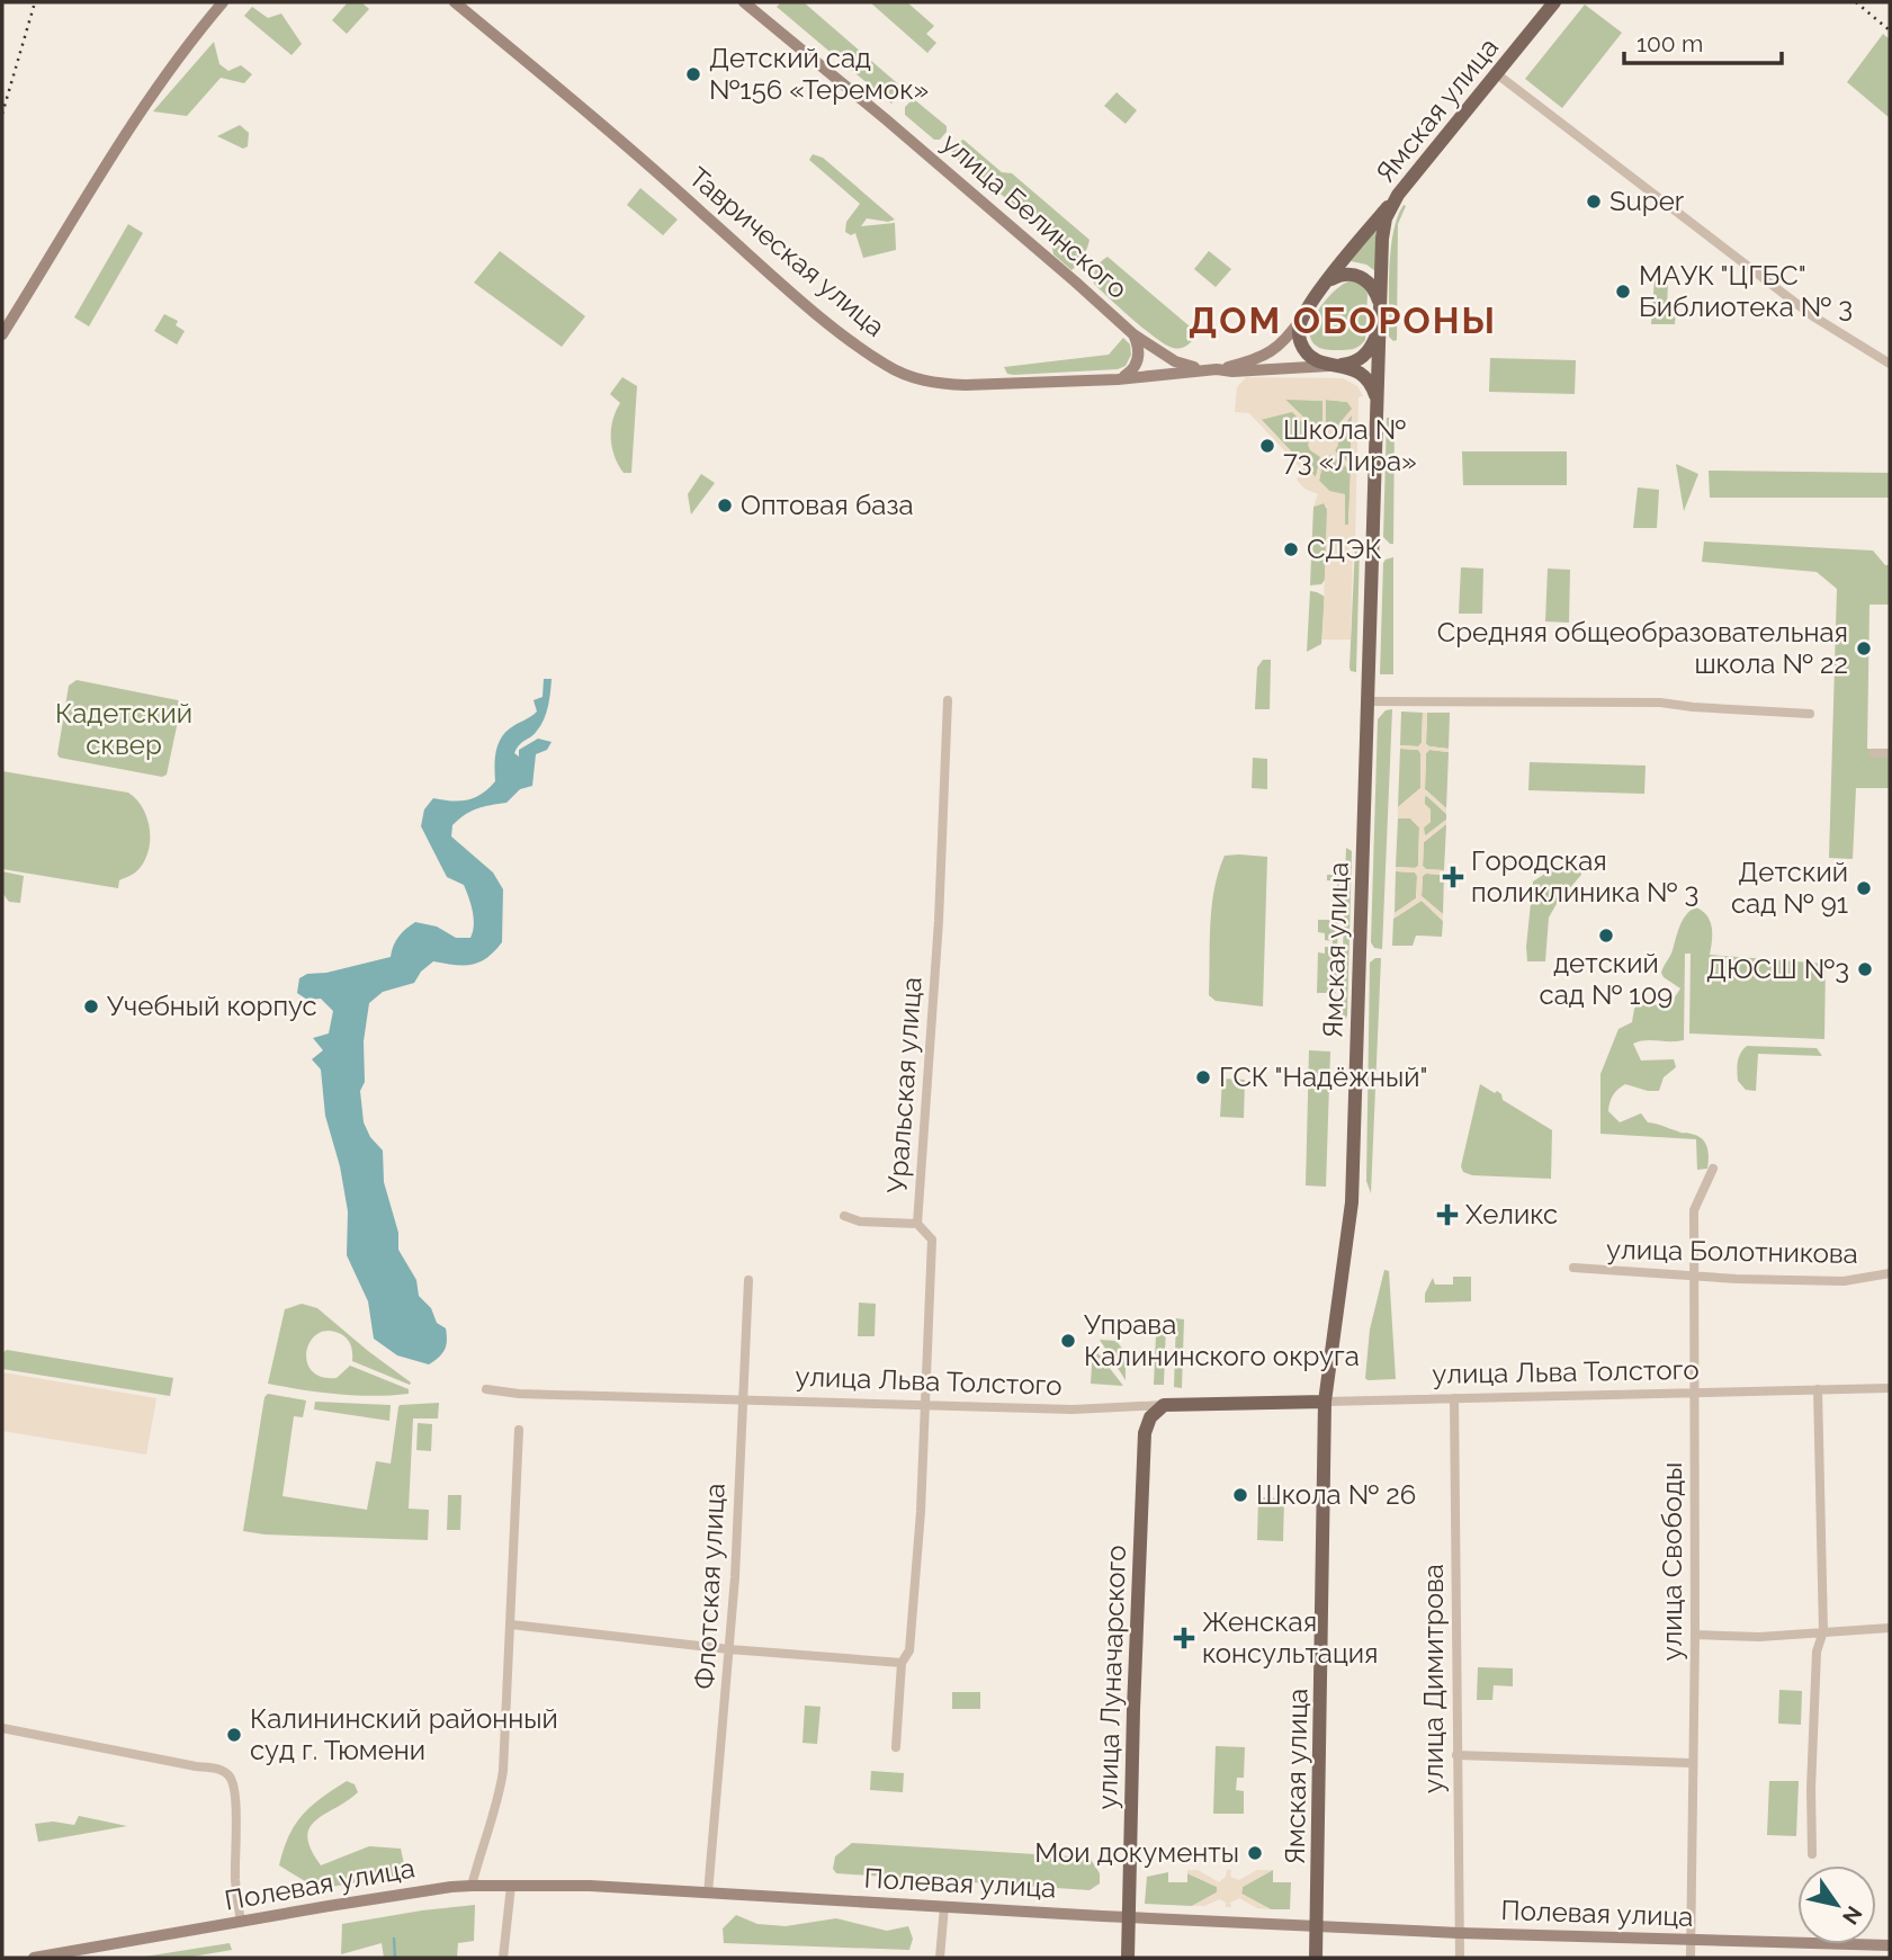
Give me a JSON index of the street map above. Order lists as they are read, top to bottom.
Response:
{
  "streets": {
    "main road": ["Ямская улица", "улица Льва Толстого", "улица Луначарского"],
    "street": [
      "улица Белинского",
      "Таврическая улица",
      "Уральская улица",
      "улица Болотникова",
      "улица Свободы",
      "Флотская улица",
      "улица Димитрова",
      "Полевая улица"
    ]
  },
  "crossings": [
    ["Ямская улица", "улица Белинского"],
    ["Ямская улица", "Таврическая улица"],
    ["Ямская улица", "улица Льва Толстого"],
    ["Ямская улица", "Полевая улица"],
    ["улица Белинского", "Таврическая улица"],
    ["Уральская улица", "улица Льва Толстого"],
    ["улица Болотникова", "улица Свободы"],
    ["улица Льва Толстого", "улица Свободы"],
    ["улица Льва Толстого", "Флотская улица"],
    ["улица Льва Толстого", "улица Луначарского"],
    ["улица Льва Толстого", "улица Димитрова"],
    ["улица Свободы", "Полевая улица"],
    ["Флотская улица", "Полевая улица"],
    ["улица Луначарского", "Полевая улица"],
    ["улица Димитрова", "Полевая улица"]
  ],
  "districts": ["ДОМ ОБОРОНЫ"],
  "parks": ["Кадетский сквер"],
  "places": {
    "other": [
      "Детский сад №156 «Теремок»",
      "Super",
      "МАУК \"ЦГБС\" Библиотека № 3",
      "Школа № 73 «Лира»",
      "Оптовая база",
      "СДЭК",
      "Средняя общеобразовательная школа № 22",
      "Детский сад № 91",
      "детский сад № 109",
      "ДЮСШ №3",
      "Учебный корпус",
      "ГСК \"Надёжный\"",
      "Управа Калининского округа",
      "Школа № 26",
      "Калининский районный суд г. Тюмени",
      "Мои документы"
    ],
    "health": ["Городская поликлиника № 3", "Хеликс", "Женская консультация"]
  },
  "scale_bar": "100 m",
  "north": "bottom right"
}
